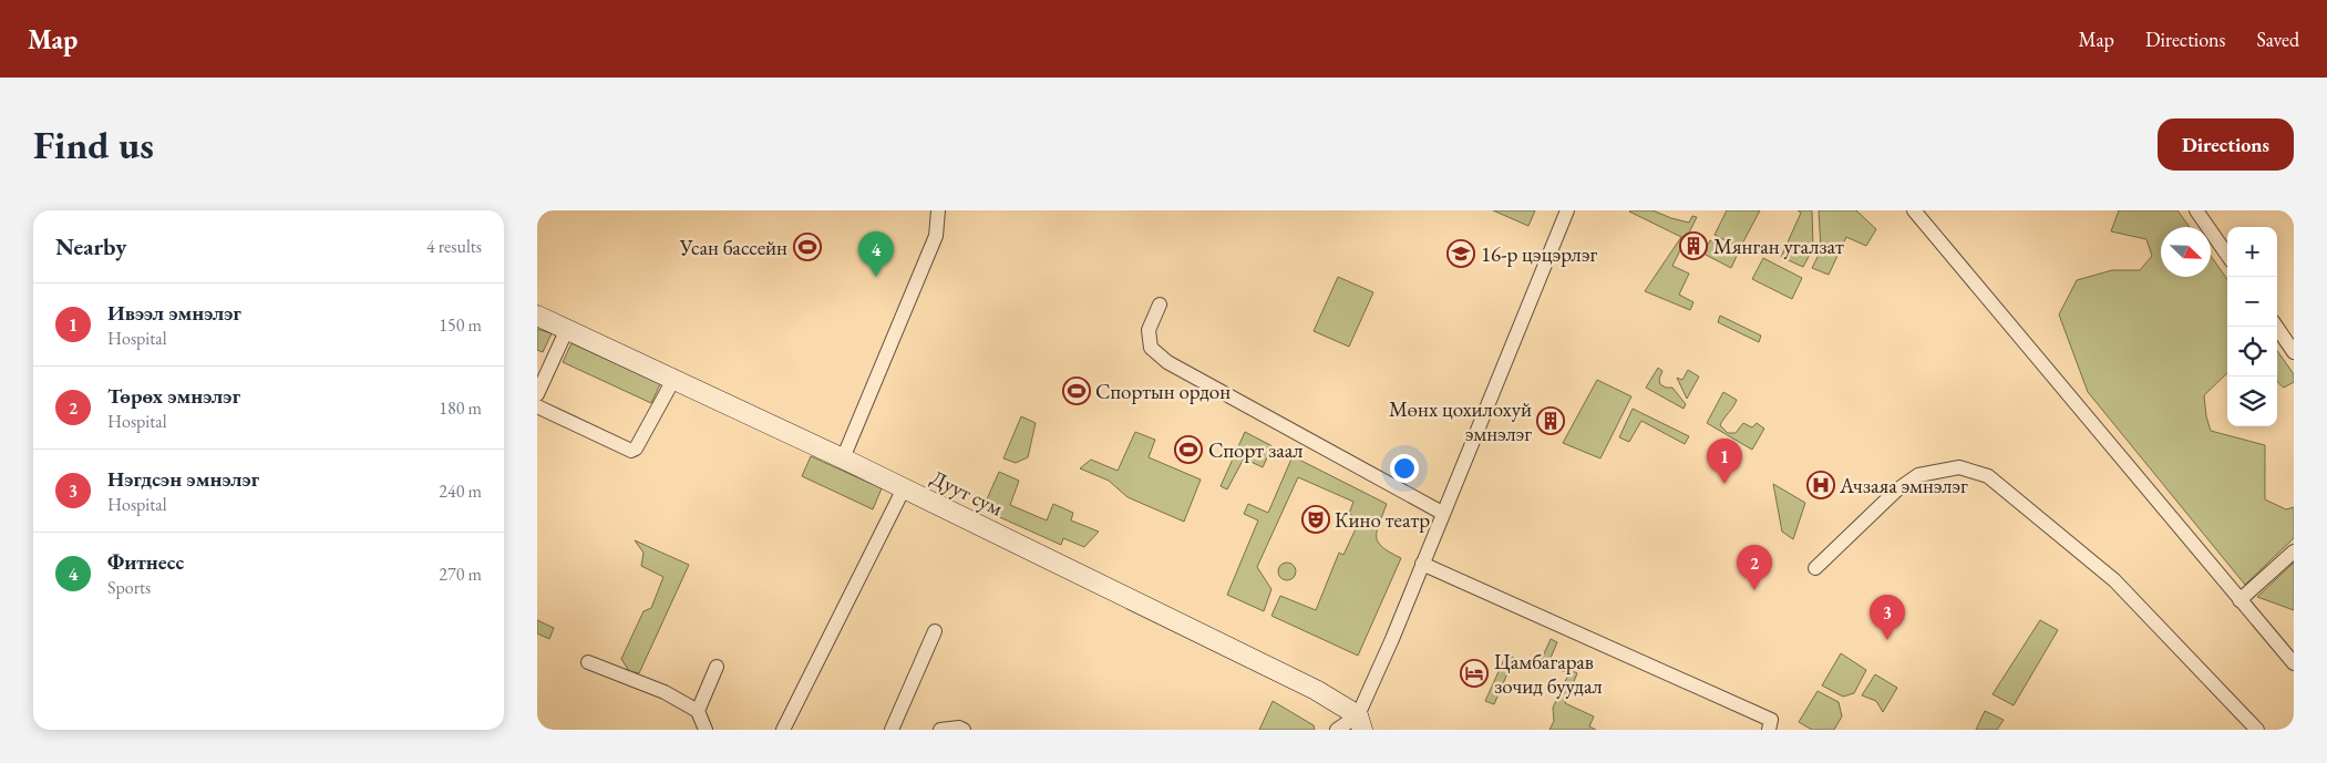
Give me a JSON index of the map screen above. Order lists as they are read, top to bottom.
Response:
{
  "streets": {
    "main road": ["Дуут сум"]
  },
  "places": {
    "building": ["Мянган угалзат", "Мөнх цохилохуй эмнэлэг"],
    "sports": ["Усан бассейн", "Спортын ордон", "Спорт заал"],
    "school or university": ["16-р цэцэрлэг"],
    "hospital": ["Ачзаяа эмнэлэг"],
    "theatre": ["Кино театр"],
    "hotel": ["Цамбагарав зочид буудал"]
  },
  "north": "bottom right",
  "page": {
    "header": "Map",
    "nav": ["Map", "Directions", "Saved"],
    "buttons": "Directions",
    "title": "Find us",
    "heading": ["Nearby", "4 results"],
    "map_buttons": ["+", "−"],
    "pins": [
      "4",
      "1",
      "2",
      "3"
    ],
    "list": [
      {
        "mark": "1",
        "name": "Ивээл эмнэлэг",
        "note": "Hospital",
        "value": "150 m"
      },
      {
        "mark": "2",
        "name": "Төрөх эмнэлэг",
        "note": "Hospital",
        "value": "180 m"
      },
      {
        "mark": "3",
        "name": "Нэгдсэн эмнэлэг",
        "note": "Hospital",
        "value": "240 m"
      },
      {
        "mark": "4",
        "name": "Фитнесс",
        "note": "Sports",
        "value": "270 m"
      }
    ]
  }
}
